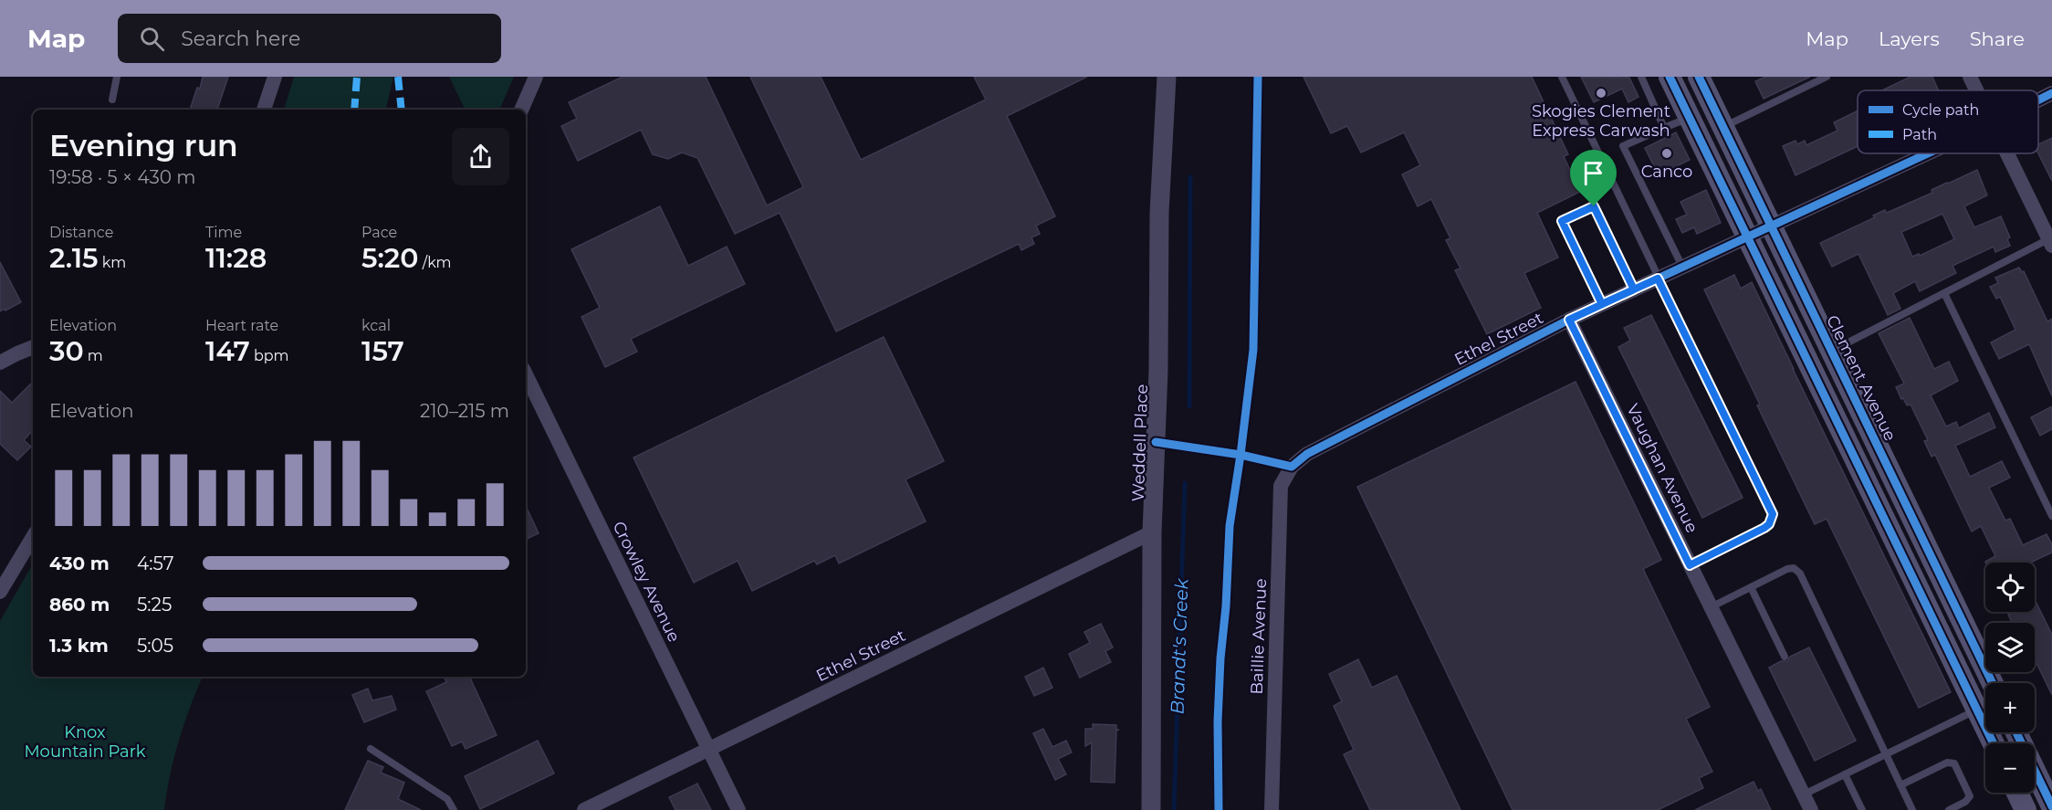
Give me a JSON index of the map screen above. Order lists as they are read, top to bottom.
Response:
{
  "streets": {
    "main road": ["Clement Avenue"],
    "street": [
      "Ethel Street",
      "Weddell Place",
      "Vaughan Avenue",
      "Crowley Avenue",
      "Baillie Avenue"
    ]
  },
  "crossings": [
    ["Ethel Street", "Clement Avenue"],
    ["Ethel Street", "Weddell Place"],
    ["Ethel Street", "Vaughan Avenue"],
    ["Ethel Street", "Crowley Avenue"],
    ["Ethel Street", "Baillie Avenue"]
  ],
  "water": ["Brandt's Creek"],
  "parks": ["Knox Mountain Park"],
  "places": ["Skogies Clement Express Carwash", "Canco"],
  "legend": ["Cycle path", "Path"],
  "page": {
    "header": "Map",
    "search": "Search here",
    "nav": ["Map", "Layers", "Share"],
    "heading": ["Evening run", "19:58 · 5 × 430 m"],
    "stats": [
      ["Distance", "2.15 km"],
      ["Time", "11:28"],
      ["Pace", "5:20 /km"],
      ["Elevation", "30 m"],
      ["Heart rate", "147 bpm"],
      ["kcal", "157"]
    ],
    "chart": ["Elevation", "210–215 m"],
    "list": [
      {
        "name": "430 m",
        "note": "4:57"
      },
      {
        "name": "860 m",
        "note": "5:25"
      },
      {
        "name": "1.3 km",
        "note": "5:05"
      }
    ],
    "map_buttons": ["+", "−"]
  }
}
